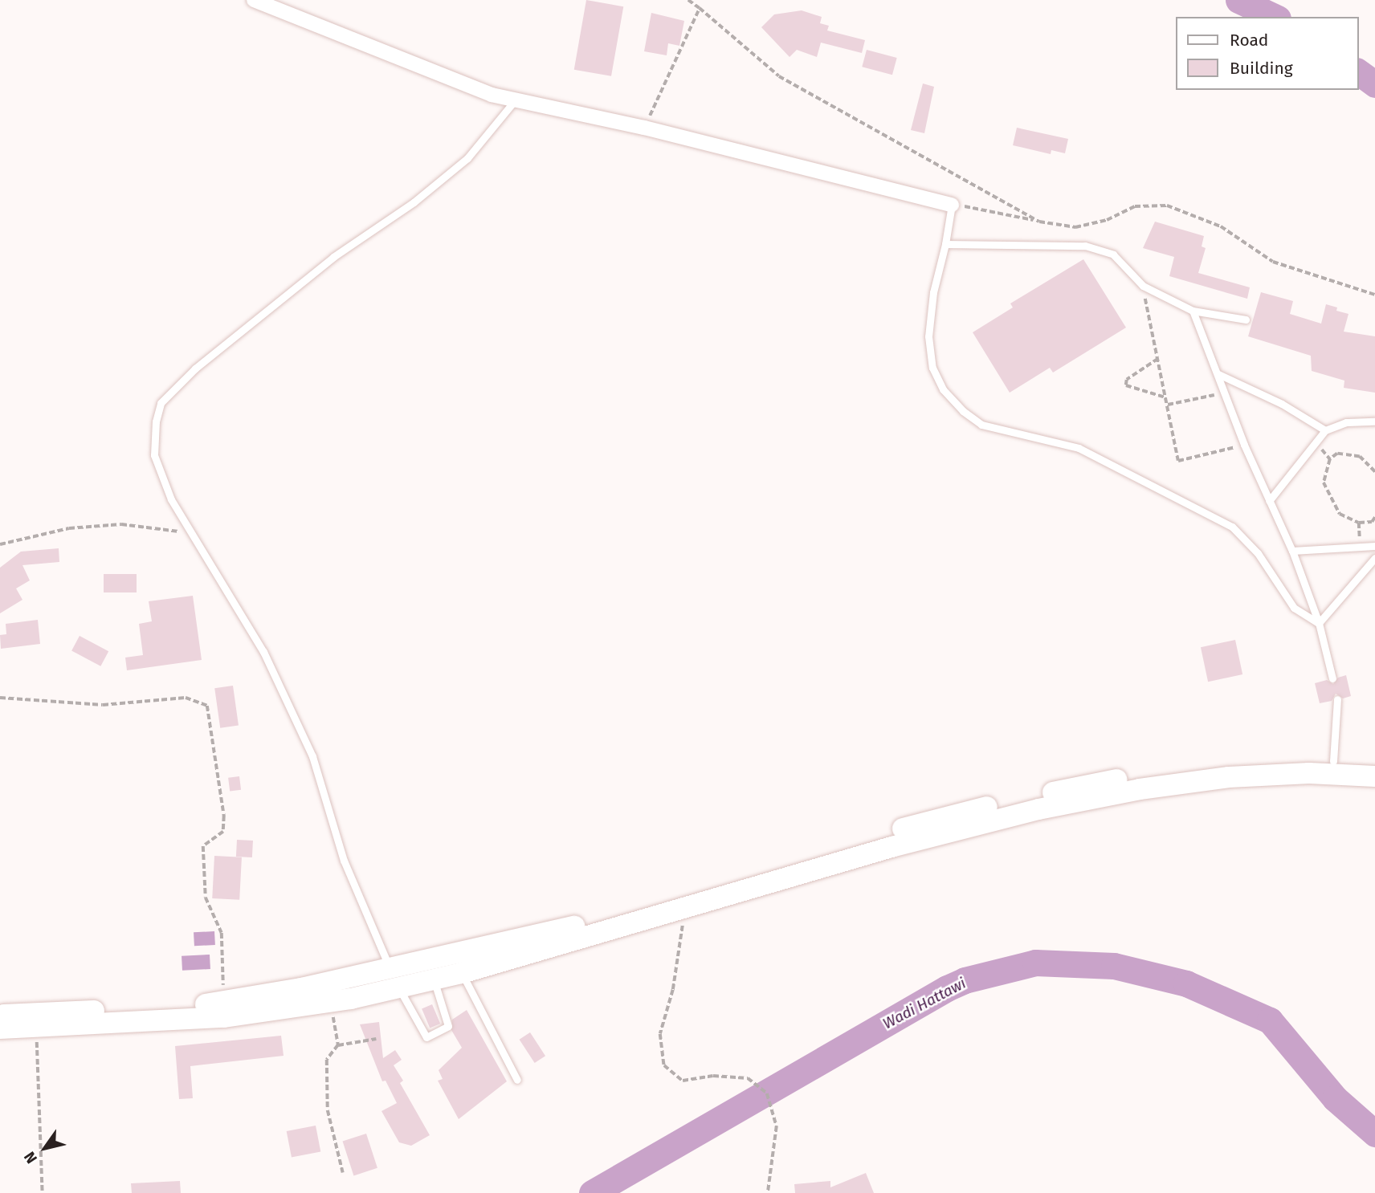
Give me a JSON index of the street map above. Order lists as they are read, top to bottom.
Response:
{
  "water": ["Wadi Hattawi"],
  "legend": ["Road", "Building"],
  "north": "bottom left"
}
